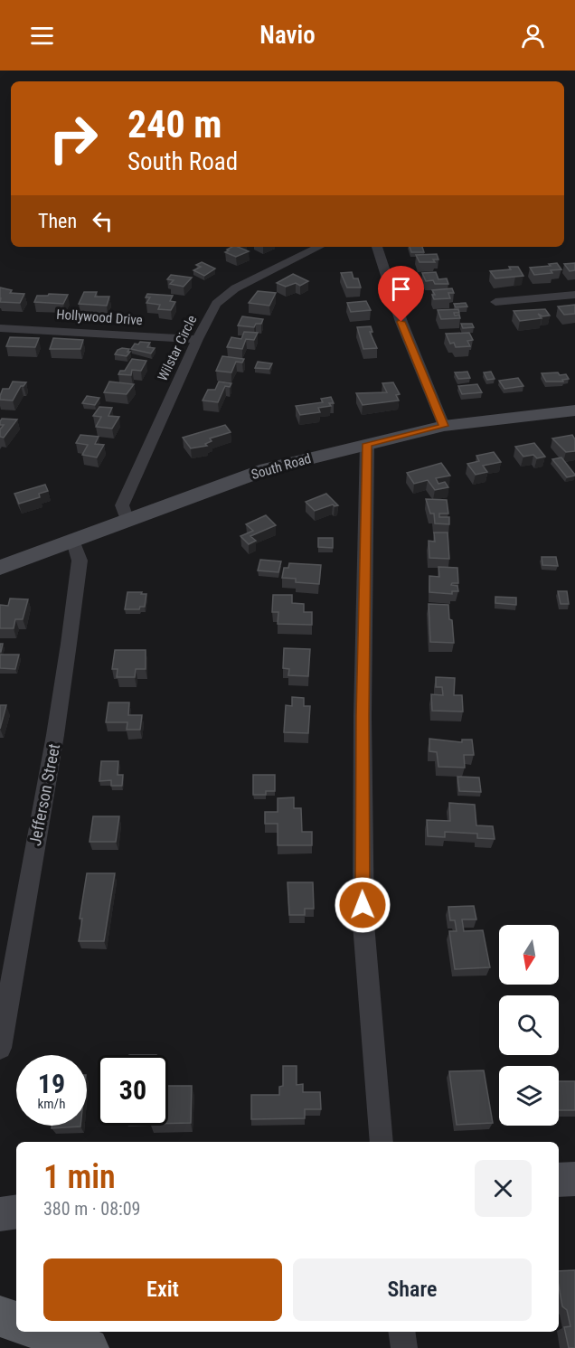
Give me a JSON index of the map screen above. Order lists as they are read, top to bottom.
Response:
{
  "streets": {
    "main road": ["South Road"],
    "street": ["Hollywood Drive", "Wilstar Circle", "Jefferson Street"]
  },
  "crossings": [
    ["Hollywood Drive", "Wilstar Circle"],
    ["Wilstar Circle", "South Road"],
    ["South Road", "Jefferson Street"]
  ],
  "north": "bottom",
  "page": {
    "header": "Navio",
    "turn": ["240 m", "South Road"],
    "then": "Then",
    "speed": "19 km/h",
    "limit": "30",
    "heading": ["1 min", "380 m · 08:09"],
    "buttons": ["Exit", "Share"]
  }
}
